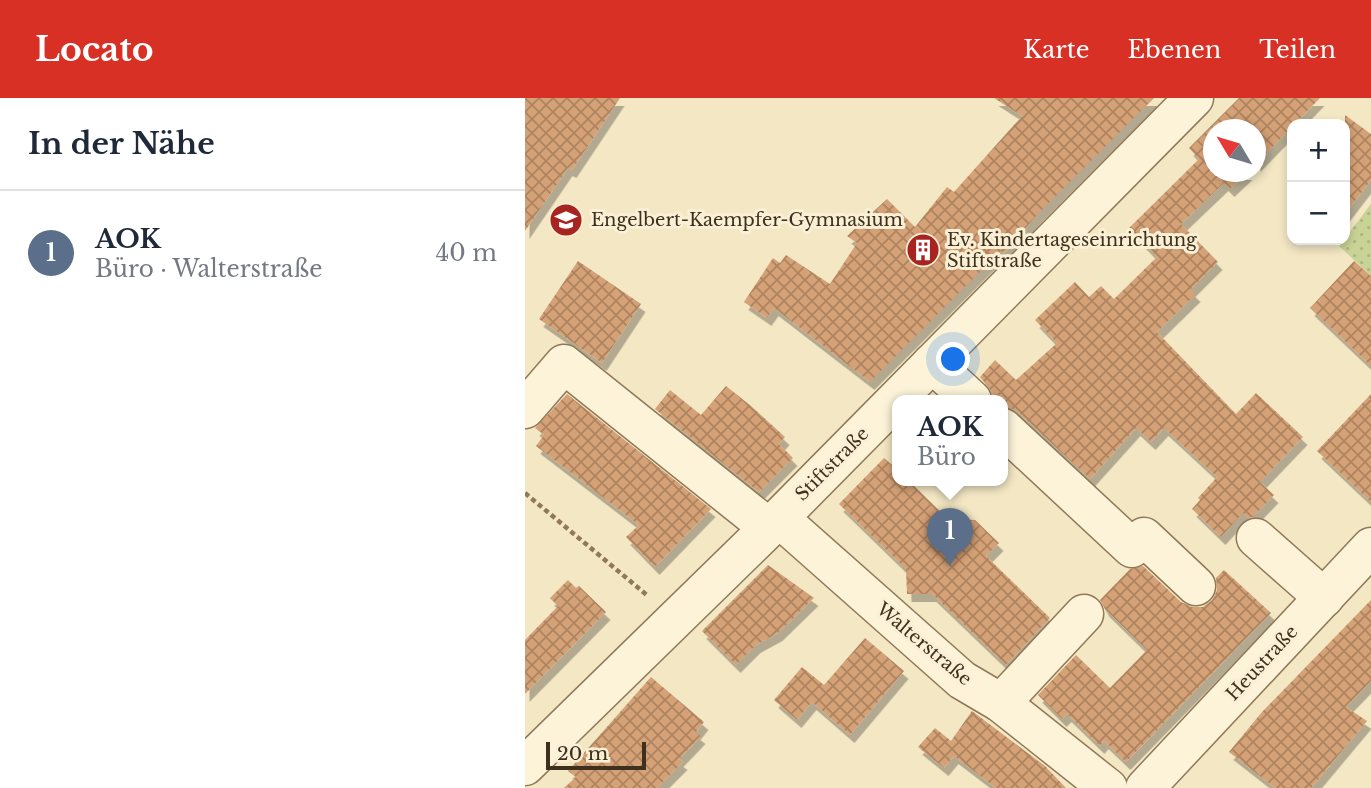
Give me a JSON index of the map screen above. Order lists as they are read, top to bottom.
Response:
{
  "streets": {
    "street": ["Stiftstraße", "Walterstraße", "Heustraße"]
  },
  "crossings": [
    ["Stiftstraße", "Walterstraße"]
  ],
  "places": {
    "school or university": ["Engelbert-Kaempfer-Gymnasium"],
    "building": ["Ev. Kindertageseinrichtung Stiftstraße"]
  },
  "scale_bar": "20 m",
  "north": "top left",
  "page": {
    "header": "Locato",
    "nav": ["Karte", "Ebenen", "Teilen"],
    "heading": "In der Nähe",
    "map_buttons": ["+", "−"],
    "list": [
      {
        "mark": "1",
        "name": "AOK",
        "note": "Büro · Walterstraße",
        "value": "40 m"
      }
    ],
    "popup": ["AOK", "Büro"],
    "pins": "1",
    "scale": "20 m"
  }
}
